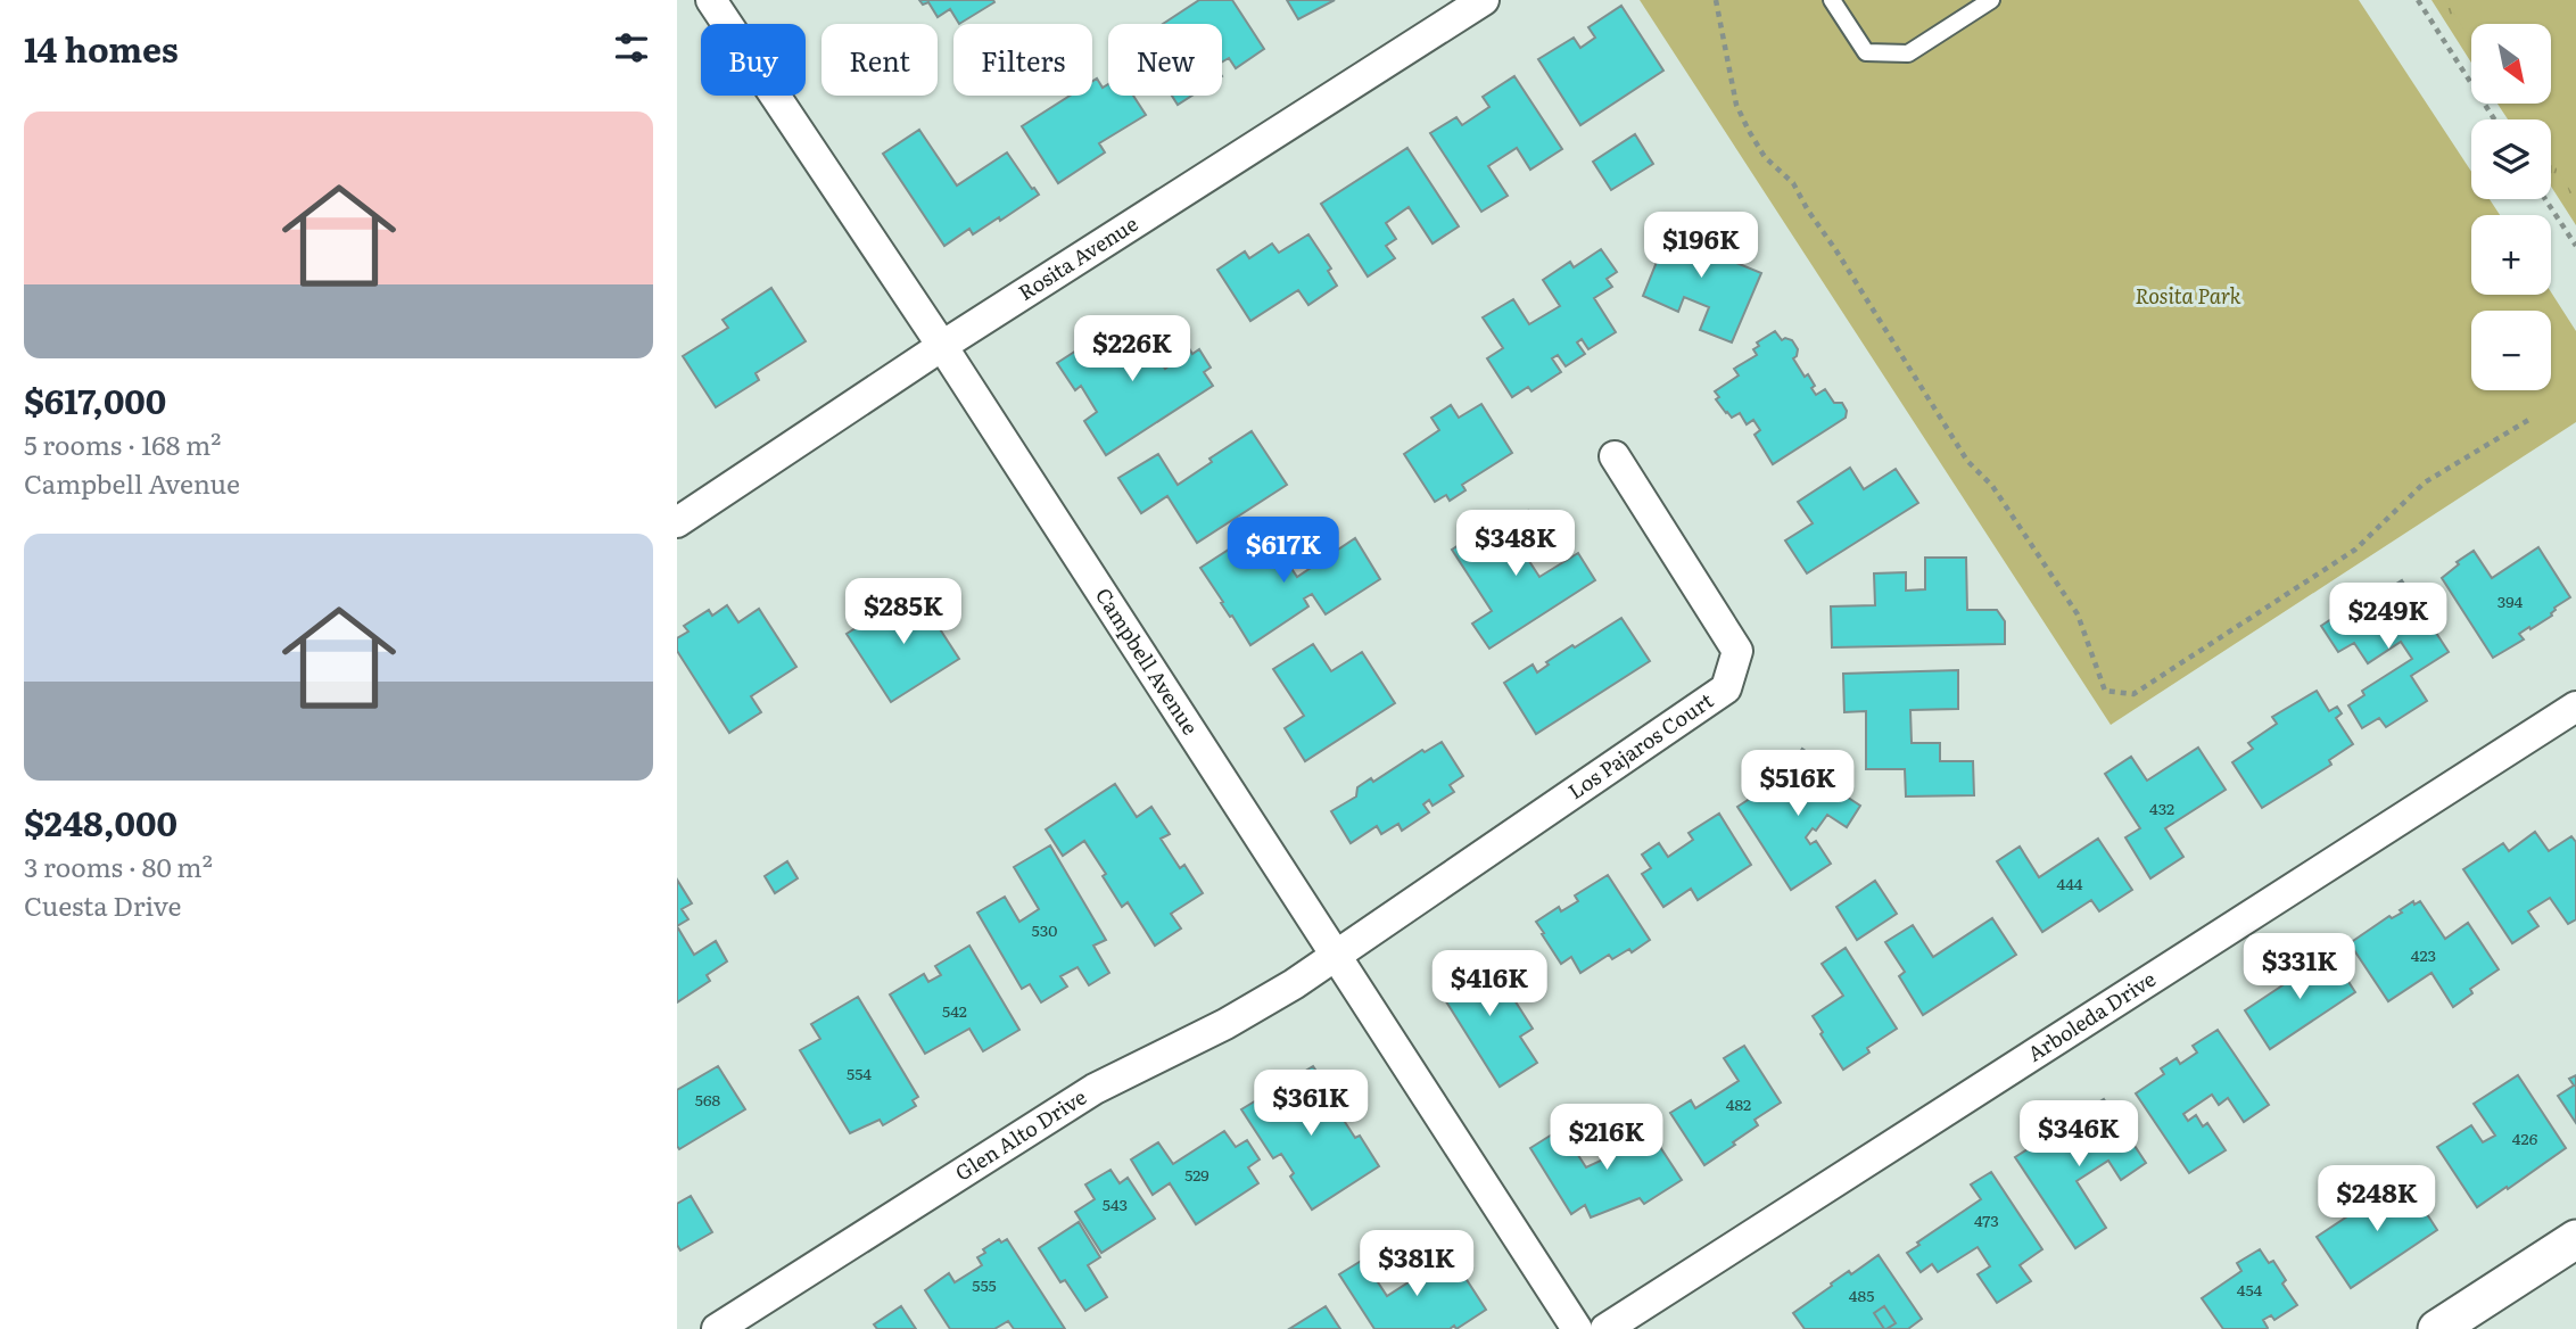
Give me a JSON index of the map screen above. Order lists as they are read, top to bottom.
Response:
{
  "streets": {
    "street": [
      "Rosita Avenue",
      "Campbell Avenue",
      "Los Pajaros Court",
      "Arboleda Drive",
      "Glen Alto Drive"
    ]
  },
  "crossings": [
    ["Rosita Avenue", "Campbell Avenue"],
    ["Campbell Avenue", "Los Pajaros Court"],
    ["Campbell Avenue", "Glen Alto Drive"],
    ["Los Pajaros Court", "Glen Alto Drive"]
  ],
  "parks": ["Rosita Park"],
  "house_numbers": [
    "394",
    "432",
    "444",
    "530",
    "423",
    "542",
    "554",
    "568",
    "482",
    "426",
    "529",
    "543",
    "473",
    "555",
    "454",
    "485"
  ],
  "north": "bottom right",
  "page": {
    "heading": "14 homes",
    "map_buttons": ["+", "−"],
    "chip": [
      "Buy",
      "Rent",
      "Filters",
      "New"
    ],
    "list": [
      {
        "name": "$617,000",
        "note": "5 rooms · 168 m² · Campbell Avenue"
      },
      {
        "name": "$248,000",
        "note": "3 rooms · 80 m² · Cuesta Drive"
      }
    ],
    "price": [
      "$196K",
      "$226K",
      "$348K",
      "$617K",
      "$285K",
      "$249K",
      "$516K",
      "$331K",
      "$416K",
      "$361K",
      "$346K",
      "$216K",
      "$248K",
      "$381K"
    ]
  }
}
